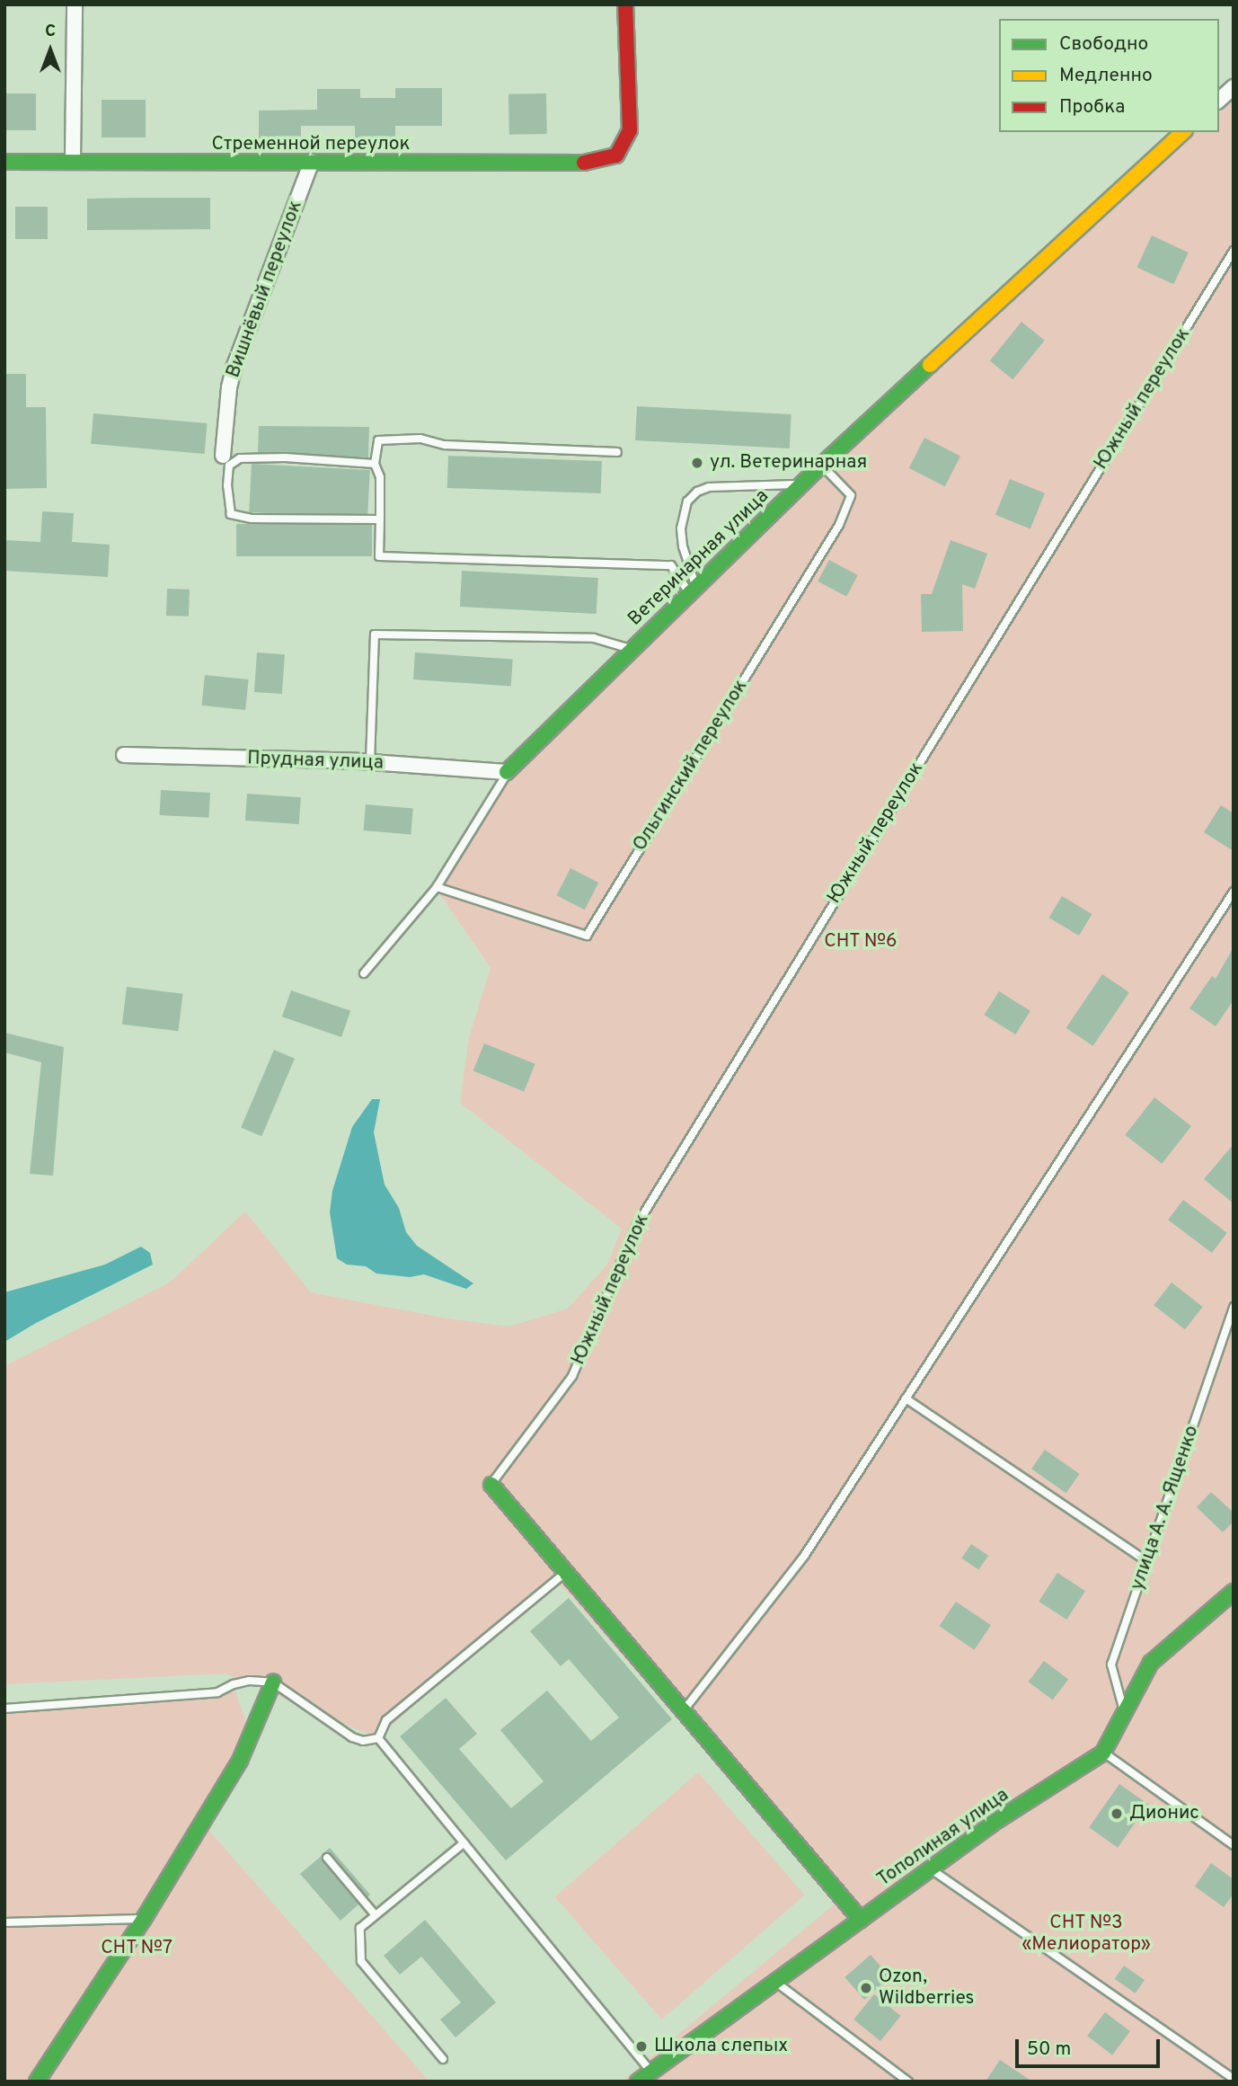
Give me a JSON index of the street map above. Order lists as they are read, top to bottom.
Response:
{
  "streets": {
    "street": [
      "Стременной переулок",
      "Вишнёвый переулок",
      "Ветеринарная улица",
      "Прудная улица",
      "Тополиная улица"
    ],
    "lane": ["Южный переулок", "Ольгинский переулок", "улица А. А. Ященко"]
  },
  "crossings": [
    ["Стременной переулок", "Вишнёвый переулок"],
    ["Ветеринарная улица", "Прудная улица"],
    ["Ветеринарная улица", "Ольгинский переулок"]
  ],
  "parks": ["СНТ №6", "СНТ №3 «Мелиоратор»", "СНТ №7"],
  "places": [
    "ул. Ветеринарная",
    "Дионис",
    "Ozon, Wildberries",
    "Школа слепых"
  ],
  "legend": ["Свободно", "Медленно", "Пробка"],
  "scale_bar": "50 m",
  "north": "top"
}
